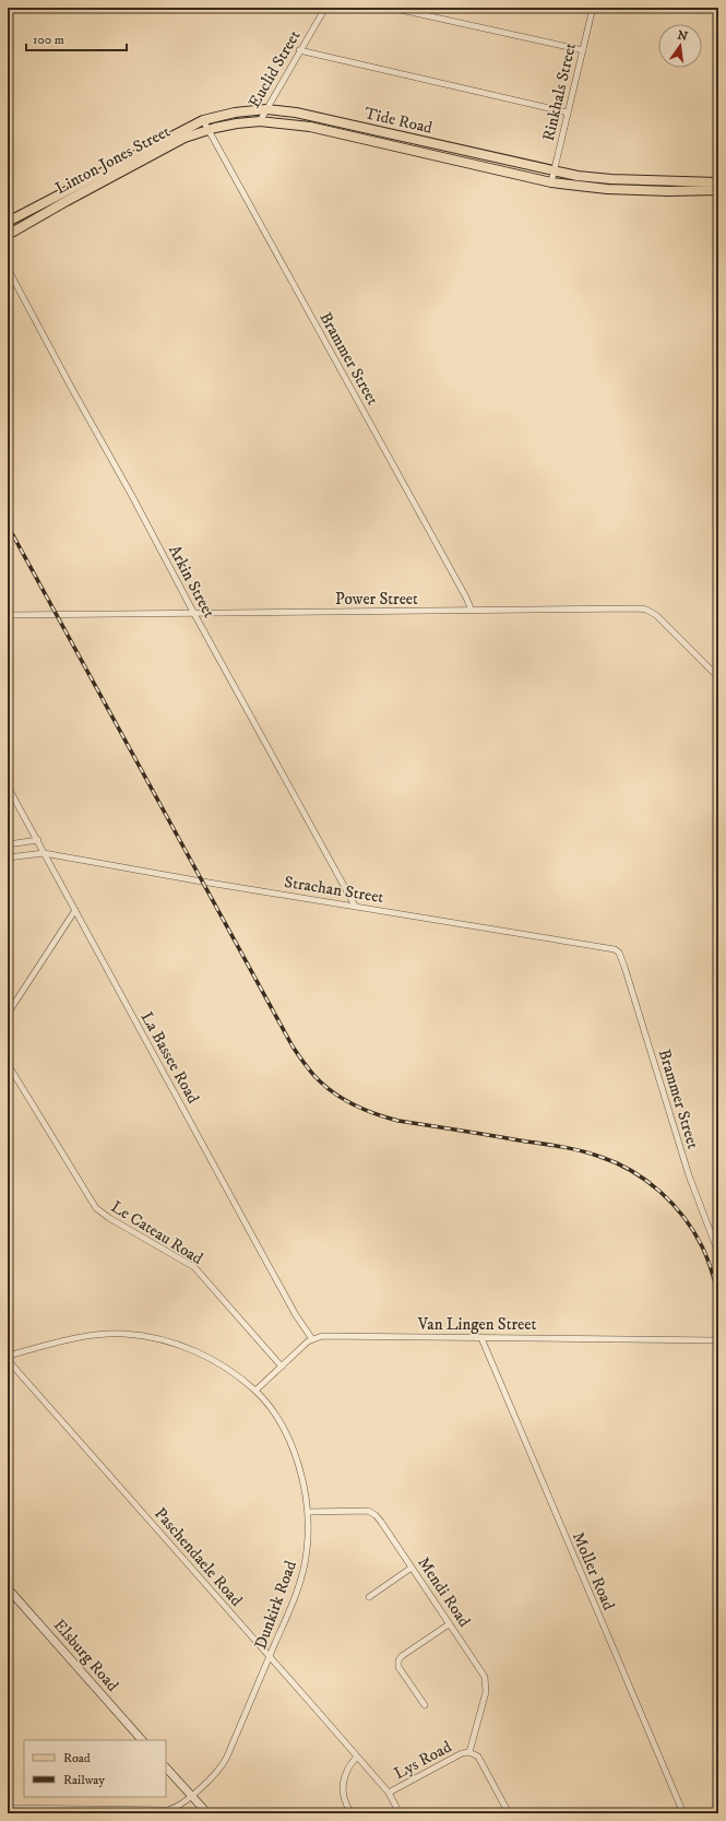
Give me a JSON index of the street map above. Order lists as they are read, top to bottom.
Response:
{
  "streets": {
    "main road": ["Tide Road", "Linton Jones Street", "Elsburg Road"],
    "street": [
      "Euclid Street",
      "Rinkhals Street",
      "Brammer Street",
      "Arkin Street",
      "Power Street",
      "Strachan Street",
      "La Bassee Road",
      "Le Cateau Road",
      "Van Lingen Street",
      "Paschendaele Road",
      "Moller Road",
      "Mendi Road",
      "Dunkirk Road",
      "Lys Road"
    ]
  },
  "crossings": [
    ["Euclid Street", "Tide Road"],
    ["Rinkhals Street", "Tide Road"],
    ["Tide Road", "Linton Jones Street"],
    ["Linton Jones Street", "Brammer Street"],
    ["Brammer Street", "Power Street"],
    ["Brammer Street", "Strachan Street"],
    ["Arkin Street", "Power Street"],
    ["Arkin Street", "Strachan Street"],
    ["Strachan Street", "La Bassee Road"],
    ["La Bassee Road", "Van Lingen Street"],
    ["Van Lingen Street", "Moller Road"],
    ["Paschendaele Road", "Dunkirk Road"],
    ["Paschendaele Road", "Lys Road"],
    ["Mendi Road", "Dunkirk Road"],
    ["Mendi Road", "Lys Road"]
  ],
  "legend": ["Road", "Railway"],
  "scale_bar": "100 m",
  "north": "top"
}
